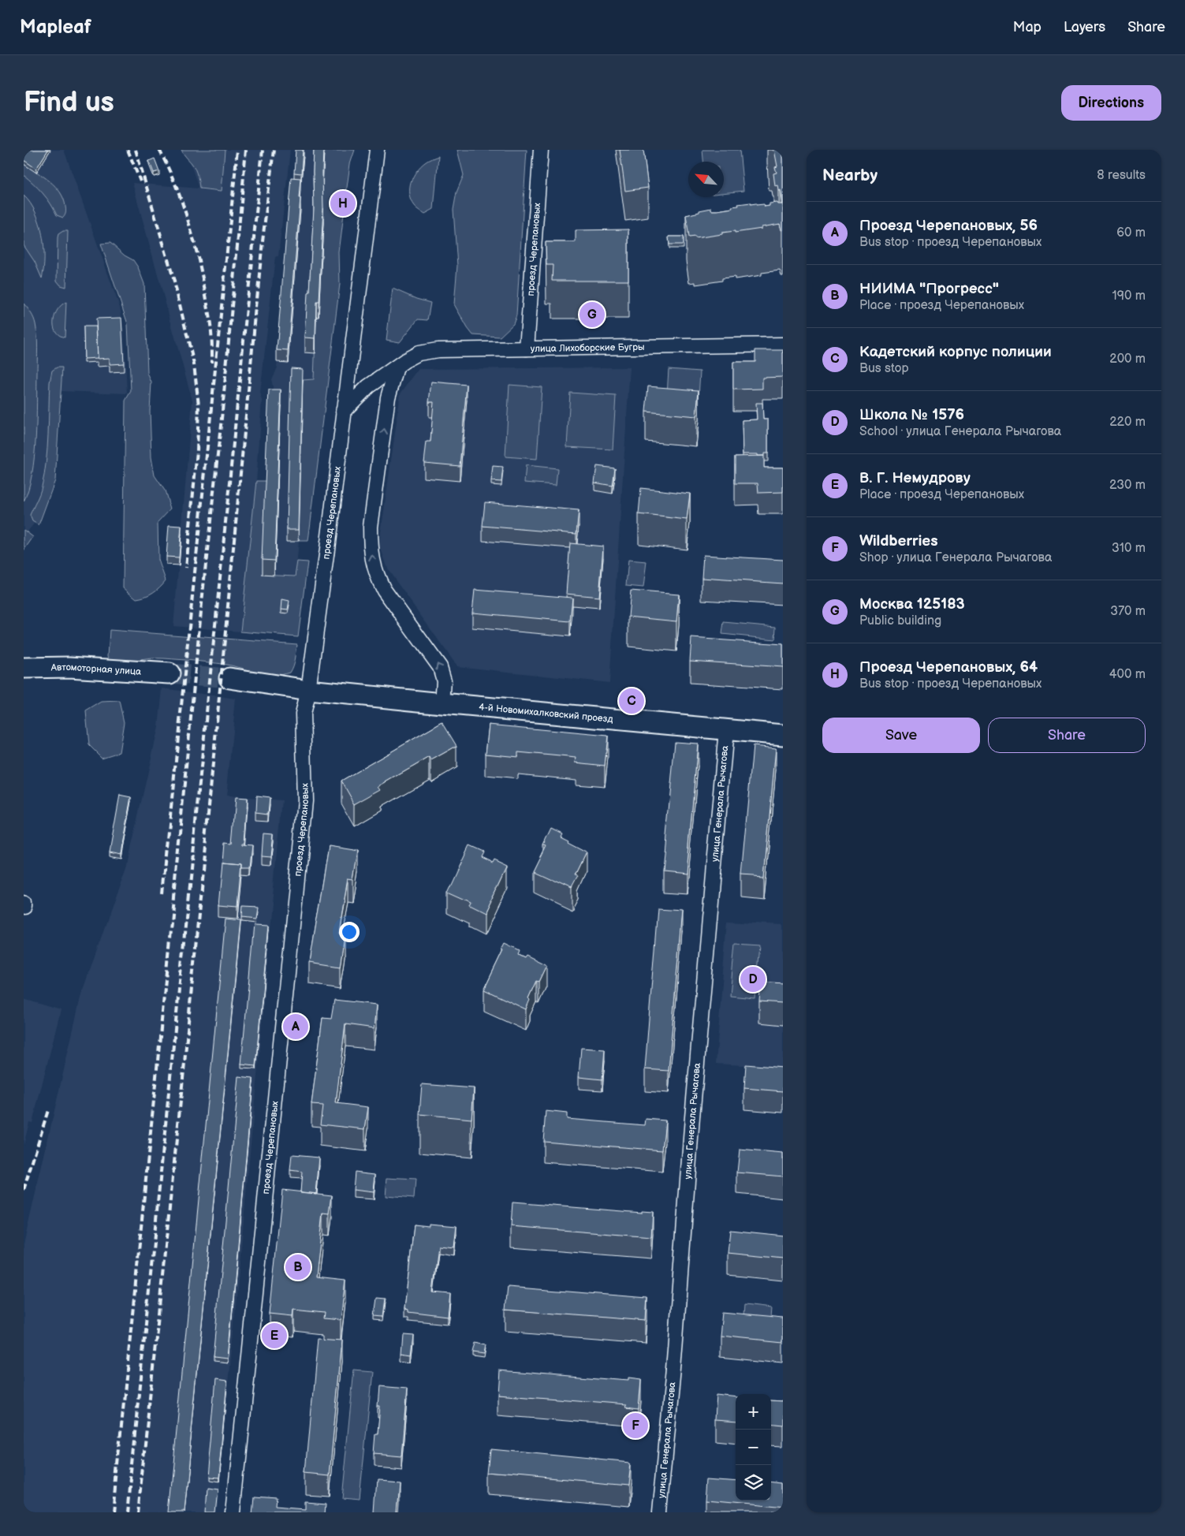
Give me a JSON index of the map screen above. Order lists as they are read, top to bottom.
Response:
{
  "streets": {
    "street": [
      "проезд Черепановых",
      "улица Лихоборские Бугры",
      "Автомоторная улица",
      "4-й Новомихалковский проезд",
      "улица Генерала Рычагова"
    ]
  },
  "crossings": [
    ["проезд Черепановых", "улица Лихоборские Бугры"],
    ["проезд Черепановых", "4-й Новомихалковский проезд"],
    ["4-й Новомихалковский проезд", "улица Генерала Рычагова"]
  ],
  "north": "top left",
  "page": {
    "header": "Mapleaf",
    "nav": ["Map", "Layers", "Share"],
    "buttons": [
      "Directions",
      ["Save", "Share"]
    ],
    "title": "Find us",
    "heading": ["Nearby", "8 results"],
    "pins": [
      "H",
      "G",
      "C",
      "D",
      "A",
      "B",
      "E",
      "F"
    ],
    "list": [
      {
        "mark": "A",
        "name": "Проезд Черепановых, 56",
        "note": "Bus stop · проезд Черепановых",
        "value": "60 m"
      },
      {
        "mark": "B",
        "name": "НИИМА \"Прогресс\"",
        "note": "Place · проезд Черепановых",
        "value": "190 m"
      },
      {
        "mark": "C",
        "name": "Кадетский корпус полиции",
        "note": "Bus stop",
        "value": "200 m"
      },
      {
        "mark": "D",
        "name": "Школа № 1576",
        "note": "School · улица Генерала Рычагова",
        "value": "220 m"
      },
      {
        "mark": "E",
        "name": "В. Г. Немудрову",
        "note": "Place · проезд Черепановых",
        "value": "230 m"
      },
      {
        "mark": "F",
        "name": "Wildberries",
        "note": "Shop · улица Генерала Рычагова",
        "value": "310 m"
      },
      {
        "mark": "G",
        "name": "Москва 125183",
        "note": "Public building",
        "value": "370 m"
      },
      {
        "mark": "H",
        "name": "Проезд Черепановых, 64",
        "note": "Bus stop · проезд Черепановых",
        "value": "400 m"
      }
    ],
    "map_buttons": ["+", "−"]
  }
}
